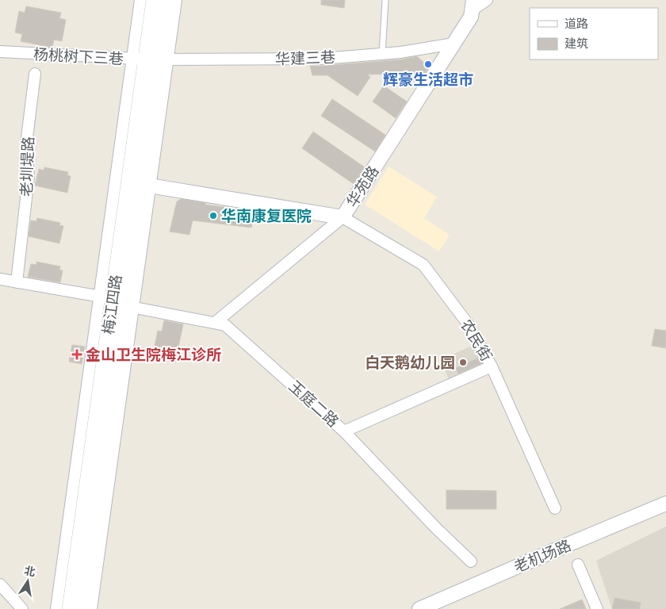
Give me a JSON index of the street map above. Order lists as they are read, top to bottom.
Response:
{
  "streets": {
    "main road": ["梅江四路"],
    "street": [
      "杨桃树下三巷",
      "华建三巷",
      "老圳堤路",
      "华苑路",
      "农民街",
      "玉庭二路",
      "老机场路"
    ]
  },
  "crossings": [
    ["杨桃树下三巷", "华建三巷"],
    ["杨桃树下三巷", "梅江四路"],
    ["华建三巷", "华苑路"],
    ["华建三巷", "梅江四路"],
    ["老圳堤路", "玉庭二路"],
    ["华苑路", "梅江四路"],
    ["华苑路", "农民街"],
    ["梅江四路", "玉庭二路"]
  ],
  "places": {
    "other": ["辉豪生活超市", "华南康复医院", "白天鹅幼儿园"],
    "health": ["金山卫生院梅江诊所"]
  },
  "legend": ["道路", "建筑"],
  "north": "top"
}
